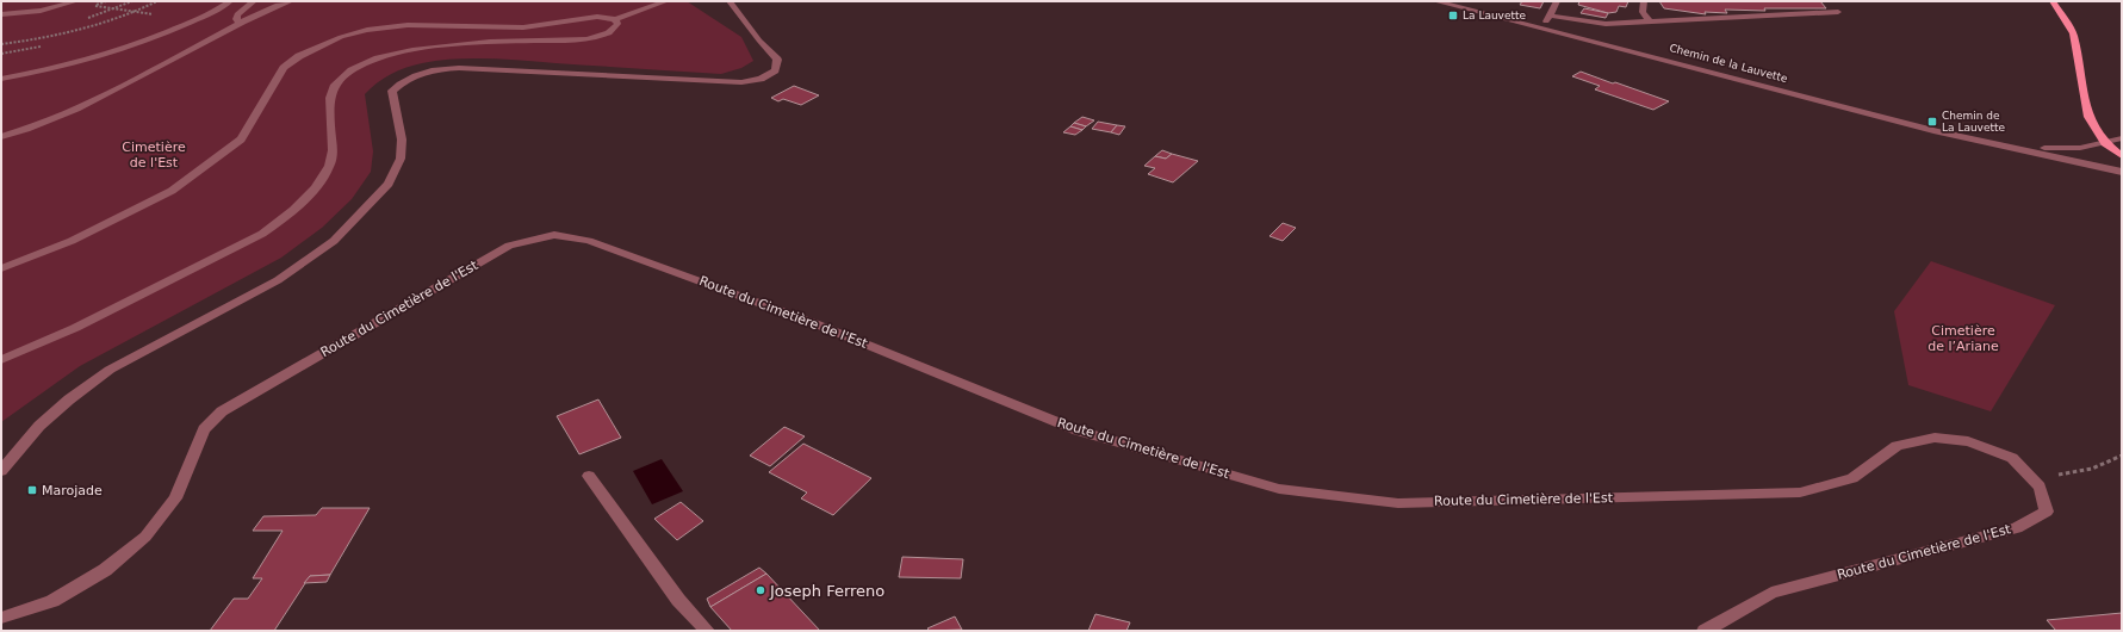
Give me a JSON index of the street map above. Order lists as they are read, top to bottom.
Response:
{
  "streets": {
    "street": ["Chemin de la Lauvette", "Route du Cimetière de l'Est"]
  },
  "parks": ["Cimetière de l'Est", "Cimetière de l’Ariane"],
  "places": {
    "transit": ["La Lauvette", "Chemin de La Lauvette", "Marojade"],
    "other": ["Joseph Ferreno"]
  }
}
